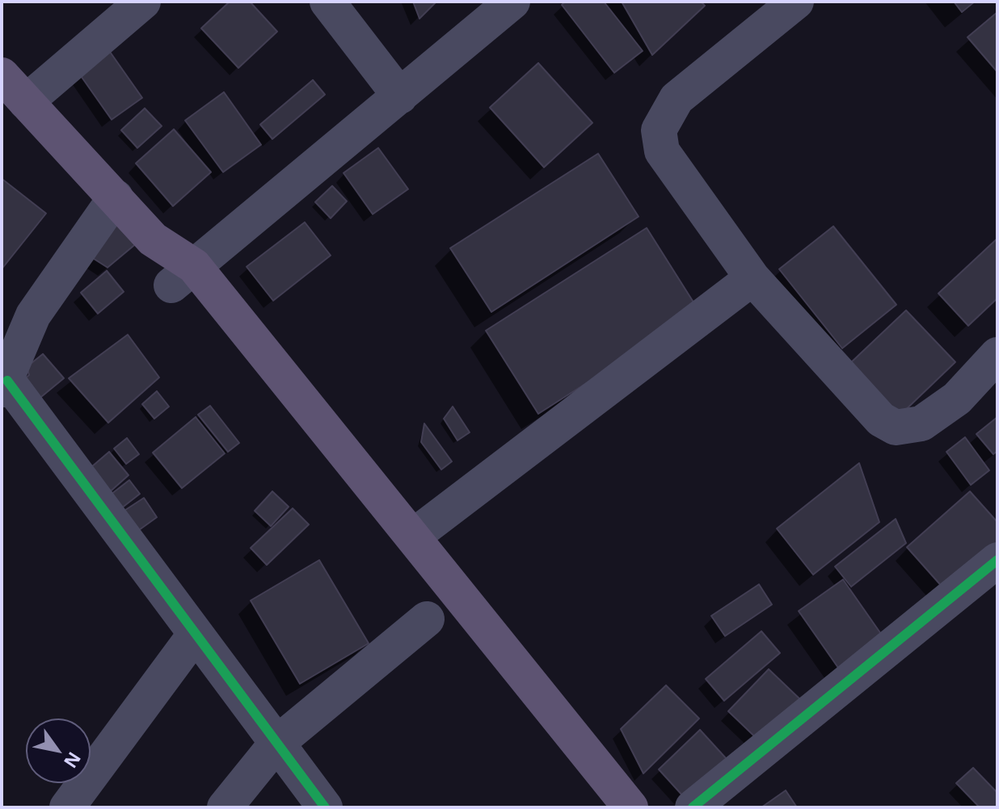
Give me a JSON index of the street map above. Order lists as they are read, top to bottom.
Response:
{
  "north": "bottom right"
}
